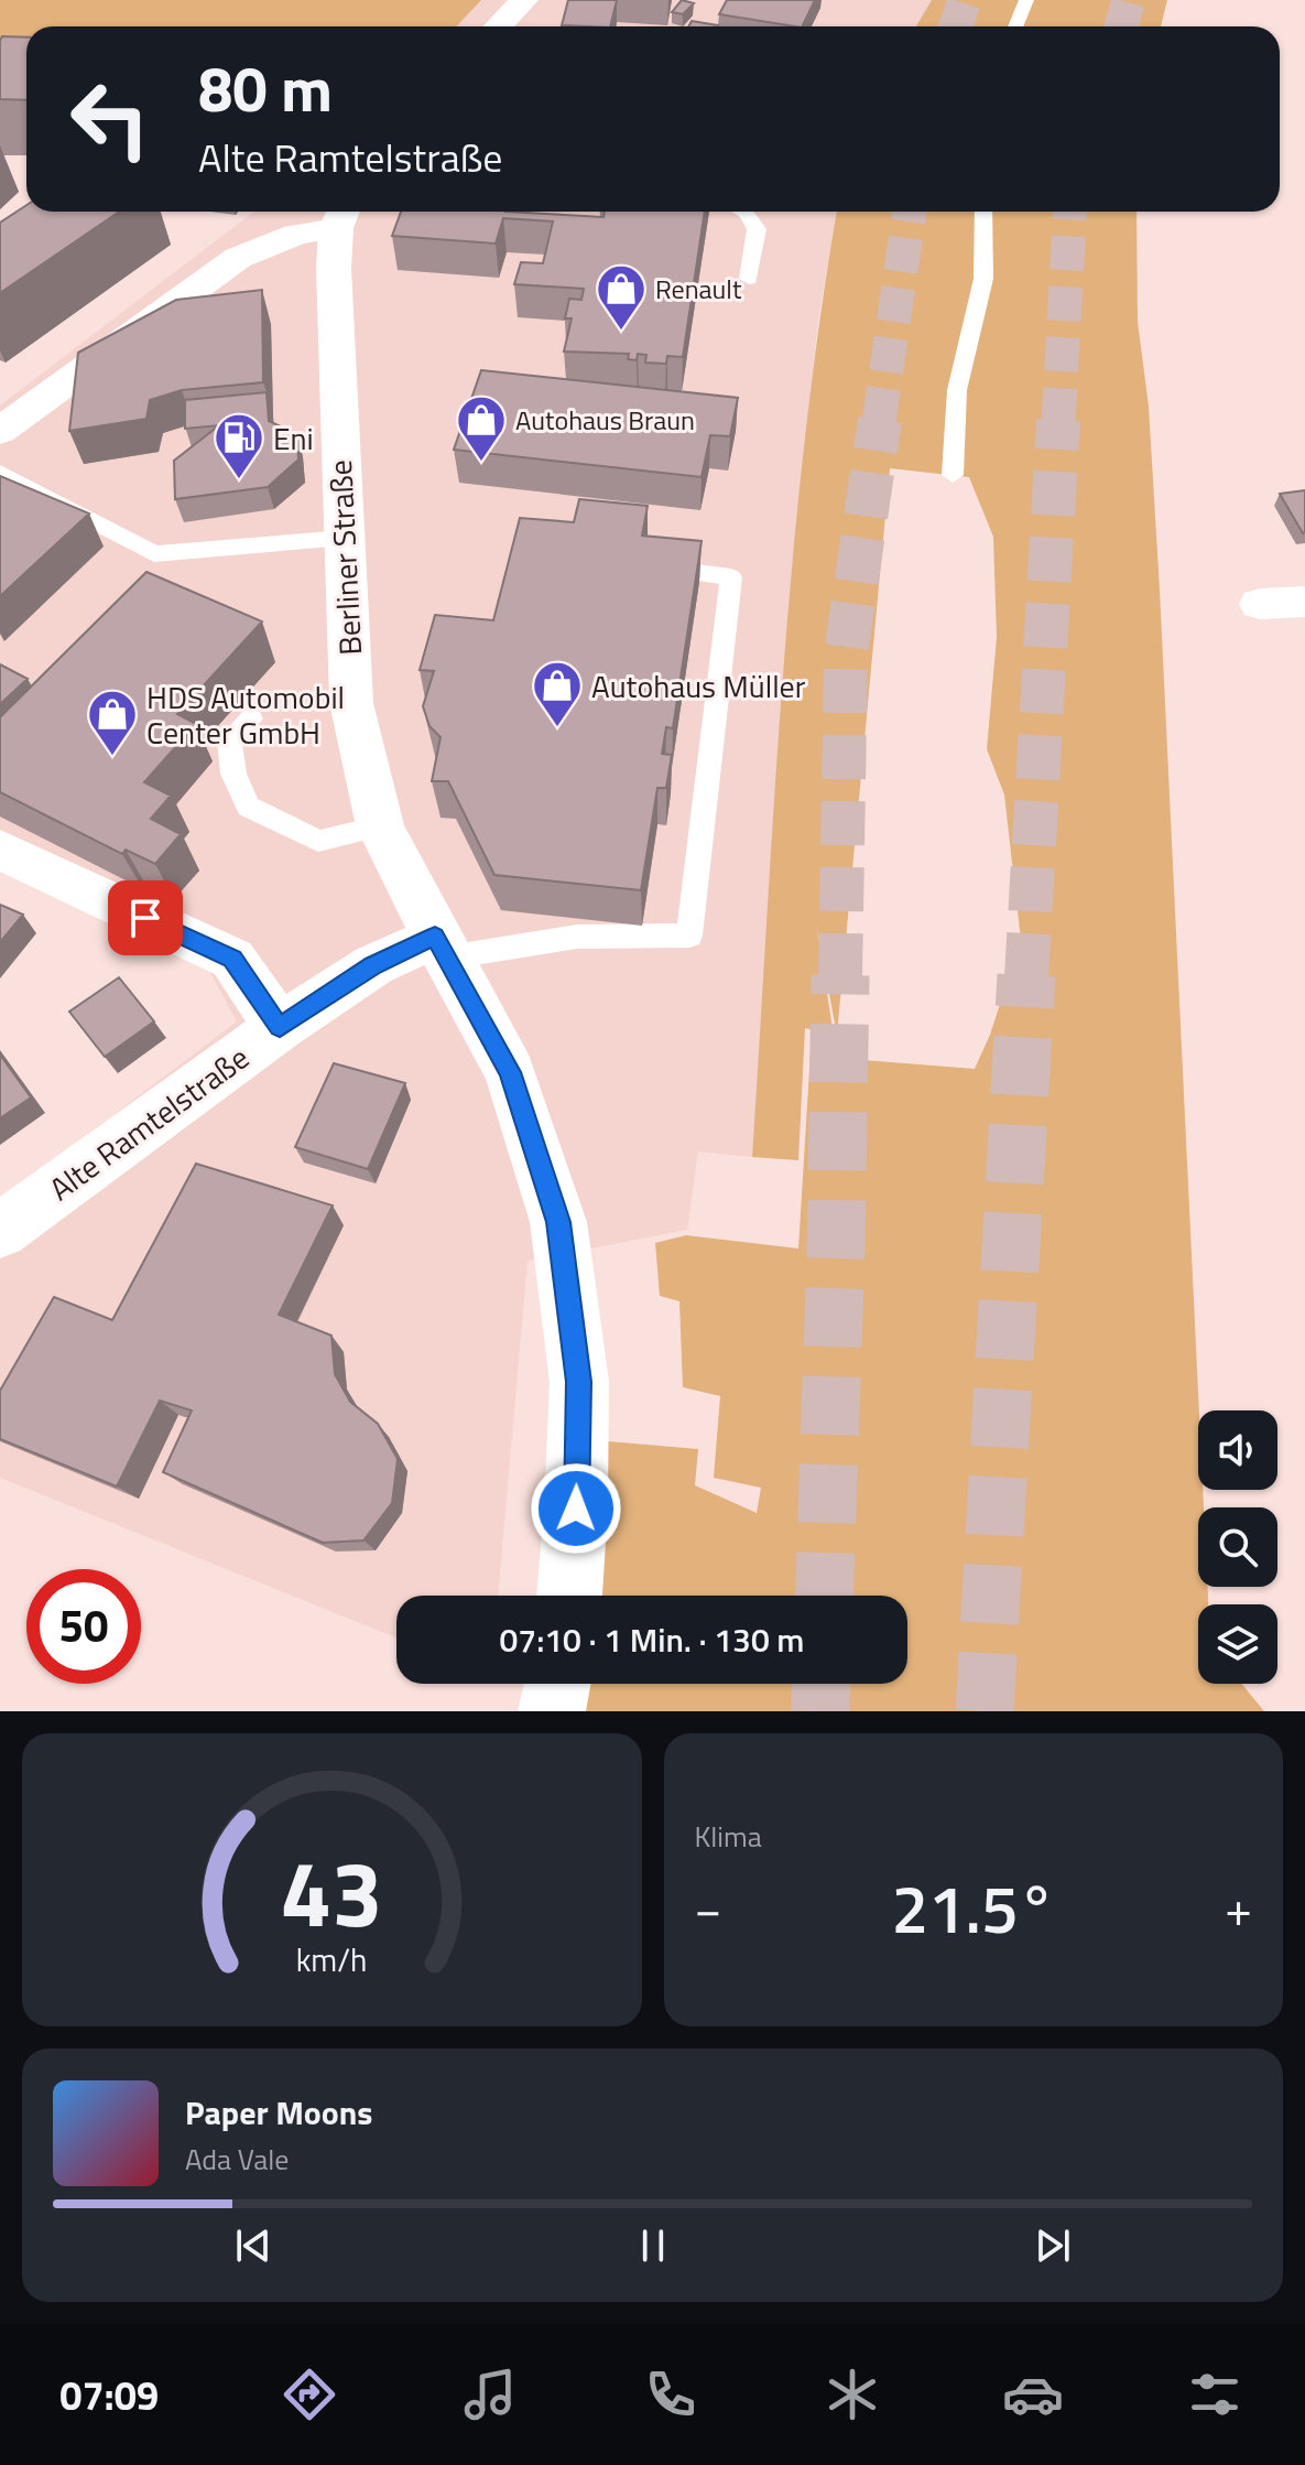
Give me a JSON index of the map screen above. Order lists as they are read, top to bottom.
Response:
{
  "streets": {
    "main road": ["Berliner Straße", "Alte Ramtelstraße"]
  },
  "crossings": [
    ["Berliner Straße", "Alte Ramtelstraße"]
  ],
  "places": {
    "shop": [
      "Renault",
      "Autohaus Braun",
      "Autohaus Müller",
      "HDS Automobil Center GmbH"
    ],
    "fuel station": ["Eni"]
  },
  "page": {
    "turn": ["80 m", "Alte Ramtelstraße"],
    "limit": "50",
    "trip": "07:10 · 1 Min. · 130 m",
    "tile": "Klima",
    "heat": ["−", "21.5°", "+"],
    "song": ["Paper Moons", "Ada Vale"],
    "tabs": "07:09",
    "gauge": ["43", "km/h"]
  }
}
